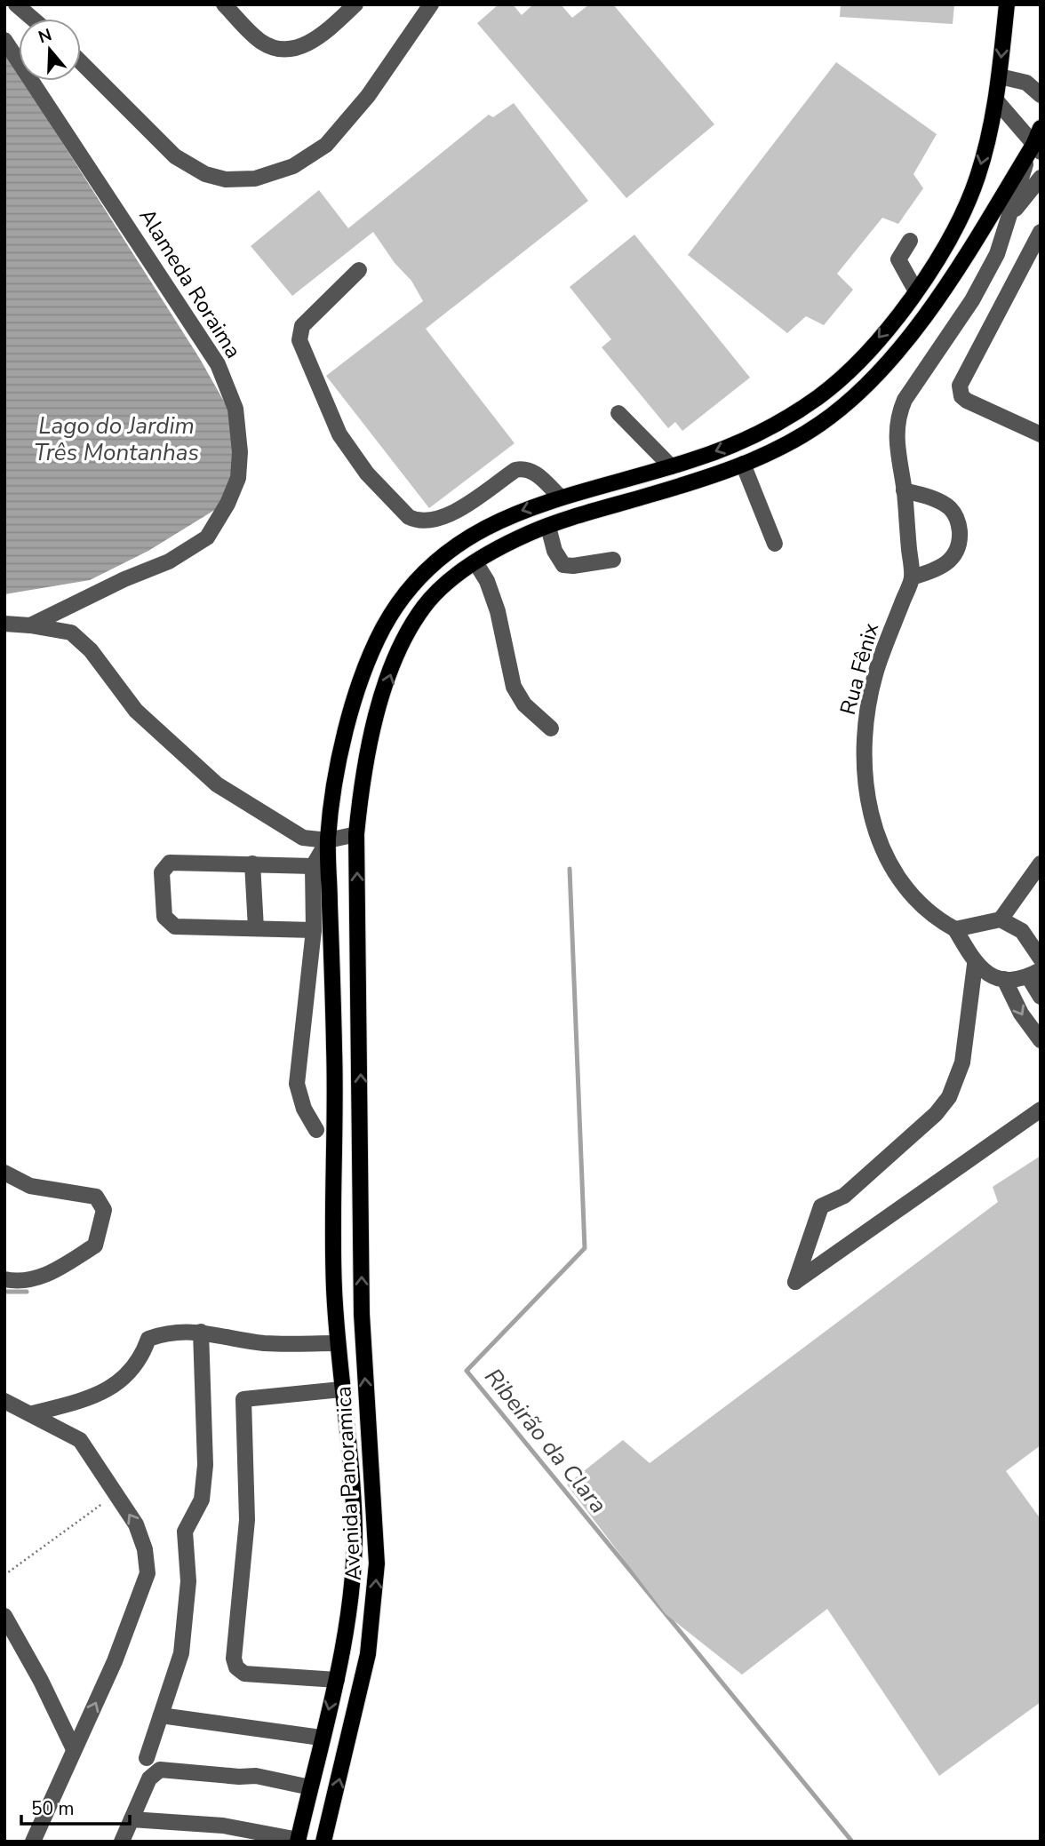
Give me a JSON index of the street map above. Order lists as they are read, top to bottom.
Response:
{
  "streets": {
    "main road": ["Avenida Panoramica"],
    "street": ["Alameda Roraima", "Rua Fênix"]
  },
  "crossings": [
    ["Rua Fênix", "Avenida Panoramica"]
  ],
  "water": ["Lago do Jardim Três Montanhas", "Ribeirão da Clara"],
  "scale_bar": "50 m",
  "north": "top"
}
